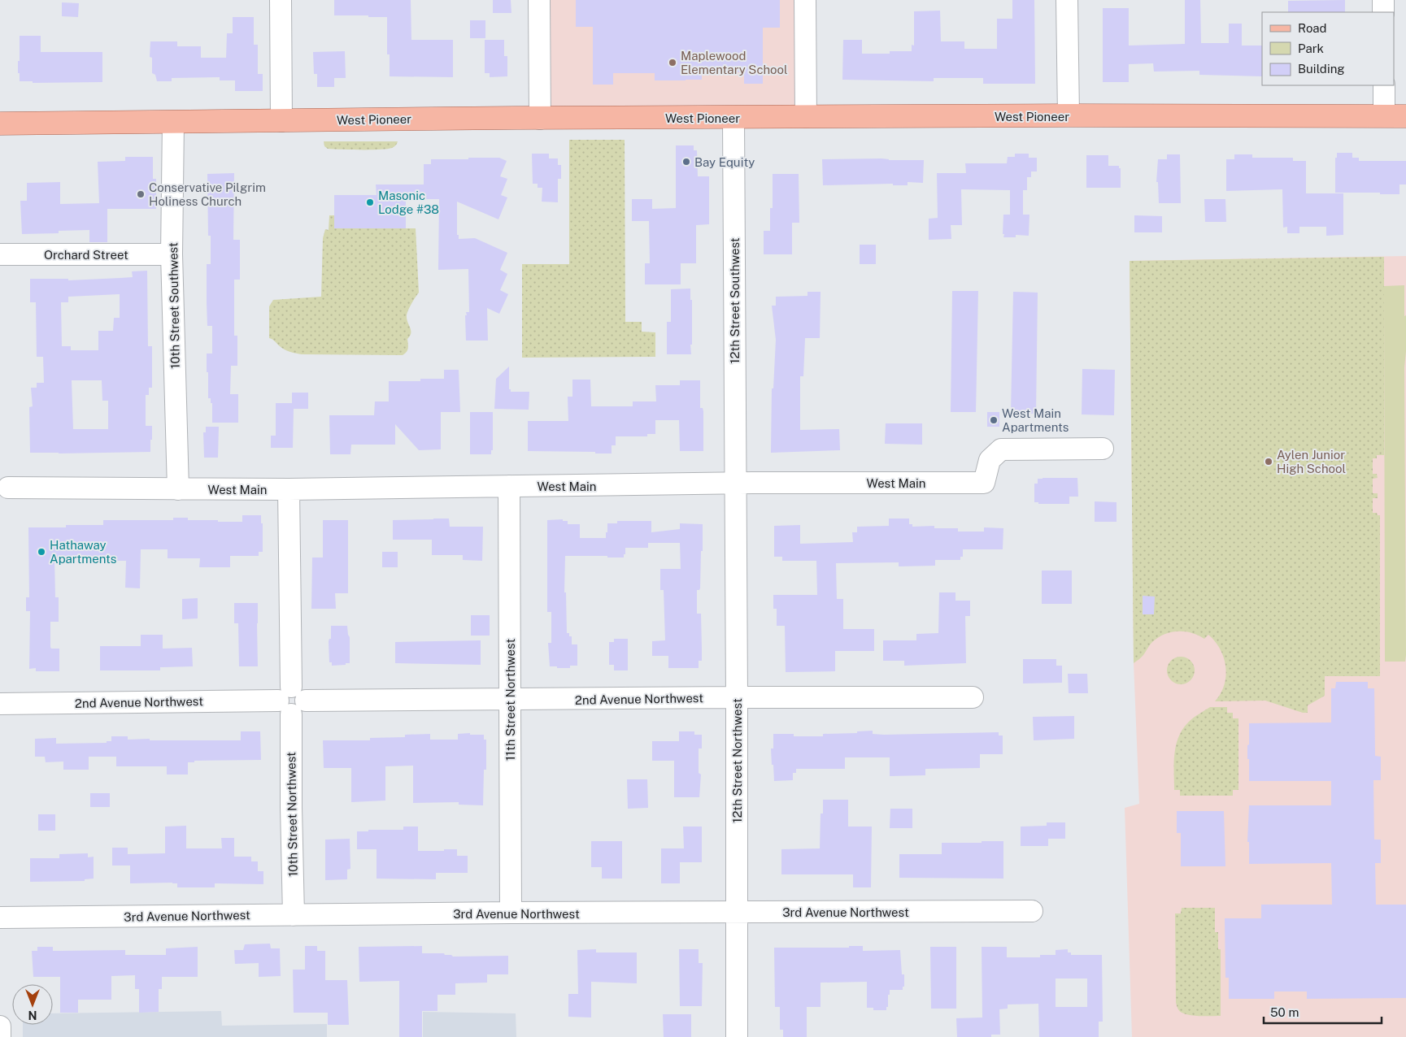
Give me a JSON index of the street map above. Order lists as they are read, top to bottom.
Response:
{
  "streets": {
    "main road": ["West Pioneer"],
    "street": [
      "Orchard Street",
      "12th Street Southwest",
      "10th Street Southwest",
      "West Main",
      "2nd Avenue Northwest",
      "11th Street Northwest",
      "12th Street Northwest",
      "10th Street Northwest",
      "3rd Avenue Northwest"
    ]
  },
  "crossings": [
    ["West Pioneer", "12th Street Southwest"],
    ["West Pioneer", "10th Street Southwest"],
    ["Orchard Street", "10th Street Southwest"],
    ["12th Street Southwest", "West Main"],
    ["12th Street Southwest", "12th Street Northwest"],
    ["10th Street Southwest", "West Main"],
    ["West Main", "11th Street Northwest"],
    ["West Main", "12th Street Northwest"],
    ["West Main", "10th Street Northwest"],
    ["2nd Avenue Northwest", "11th Street Northwest"],
    ["2nd Avenue Northwest", "12th Street Northwest"],
    ["2nd Avenue Northwest", "10th Street Northwest"],
    ["11th Street Northwest", "3rd Avenue Northwest"],
    ["12th Street Northwest", "3rd Avenue Northwest"],
    ["10th Street Northwest", "3rd Avenue Northwest"]
  ],
  "places": [
    "Maplewood Elementary School",
    "Bay Equity",
    "Conservative Pilgrim Holiness Church",
    "Masonic Lodge #38",
    "West Main Apartments",
    "Aylen Junior High School",
    "Hathaway Apartments"
  ],
  "legend": ["Road", "Park", "Building"],
  "scale_bar": "50 m",
  "north": "bottom"
}
